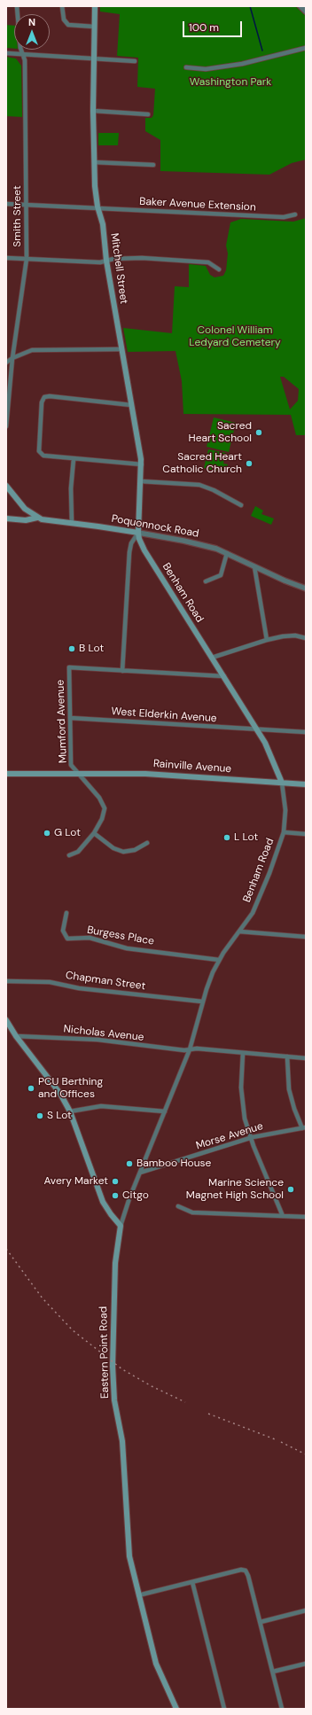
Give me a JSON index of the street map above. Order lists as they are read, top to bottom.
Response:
{
  "streets": {
    "main road": [
      "Mitchell Street",
      "Poquonnock Road",
      "Benham Road",
      "Rainville Avenue",
      "Eastern Point Road"
    ],
    "street": [
      "Baker Avenue Extension",
      "Smith Street",
      "West Elderkin Avenue",
      "Mumford Avenue",
      "Burgess Place",
      "Chapman Street",
      "Nicholas Avenue",
      "Morse Avenue"
    ]
  },
  "crossings": [
    ["Baker Avenue Extension", "Smith Street"],
    ["Baker Avenue Extension", "Mitchell Street"],
    ["Mitchell Street", "Poquonnock Road"],
    ["Mitchell Street", "Benham Road"],
    ["Poquonnock Road", "Benham Road"],
    ["Benham Road", "West Elderkin Avenue"],
    ["Benham Road", "Rainville Avenue"],
    ["Benham Road", "Burgess Place"],
    ["Benham Road", "Chapman Street"],
    ["Benham Road", "Nicholas Avenue"],
    ["Benham Road", "Morse Avenue"],
    ["Benham Road", "Eastern Point Road"],
    ["West Elderkin Avenue", "Mumford Avenue"],
    ["Mumford Avenue", "Rainville Avenue"]
  ],
  "parks": ["Washington Park", "Colonel William Ledyard Cemetery"],
  "places": [
    "Sacred Heart School",
    "Sacred Heart Catholic Church",
    "B Lot",
    "G Lot",
    "L Lot",
    "PCU Berthing and Offices",
    "S Lot",
    "Bamboo House",
    "Avery Market",
    "Marine Science Magnet High School",
    "Citgo"
  ],
  "scale_bar": "100 m",
  "north": "top"
}
